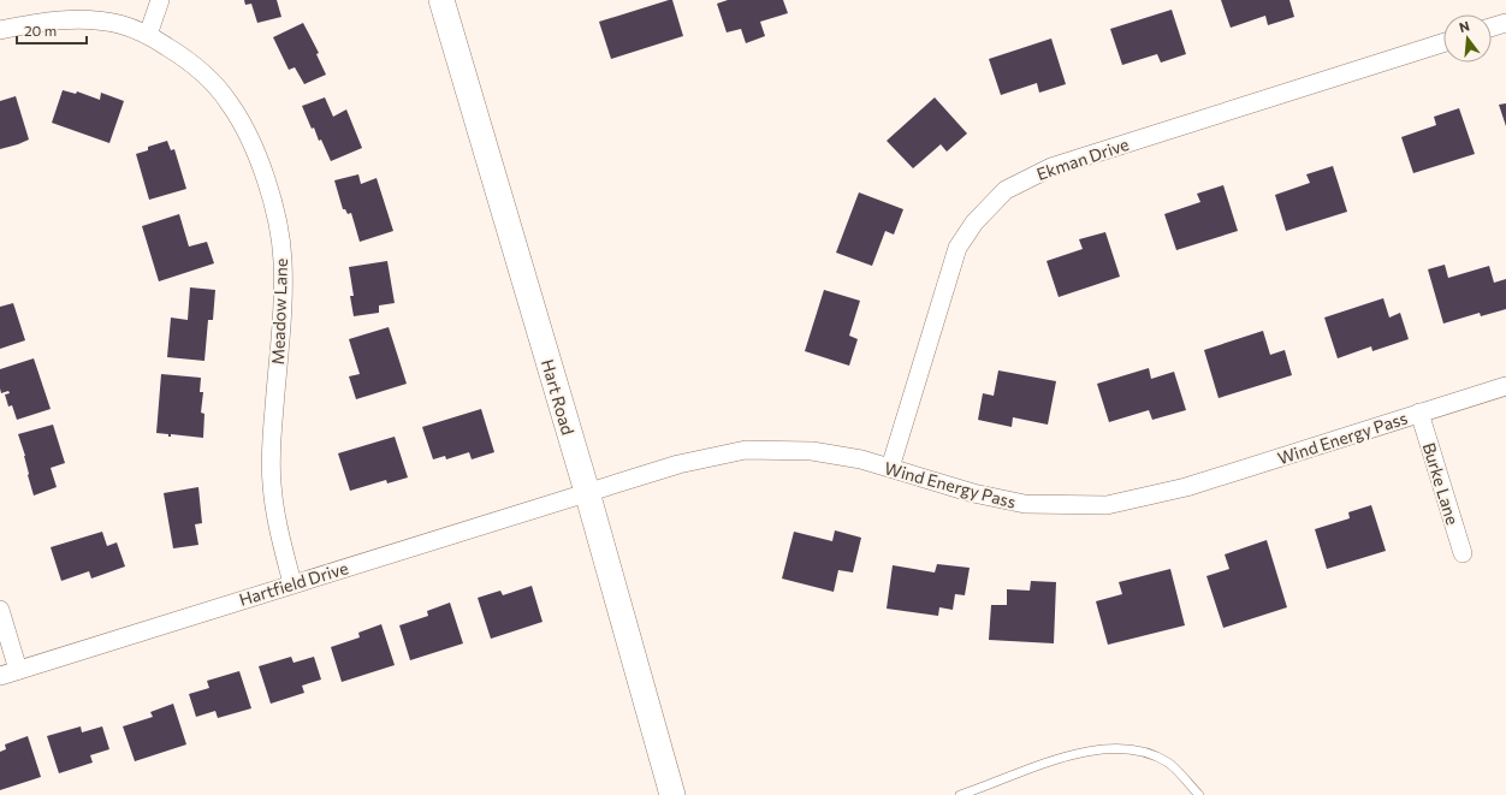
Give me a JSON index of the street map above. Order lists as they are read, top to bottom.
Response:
{
  "streets": {
    "street": [
      "Ekman Drive",
      "Meadow Lane",
      "Hart Road",
      "Wind Energy Pass",
      "Burke Lane",
      "Hartfield Drive"
    ]
  },
  "crossings": [
    ["Ekman Drive", "Wind Energy Pass"],
    ["Meadow Lane", "Hartfield Drive"],
    ["Hart Road", "Wind Energy Pass"],
    ["Hart Road", "Hartfield Drive"],
    ["Wind Energy Pass", "Burke Lane"],
    ["Wind Energy Pass", "Hartfield Drive"]
  ],
  "scale_bar": "20 m",
  "north": "top"
}
